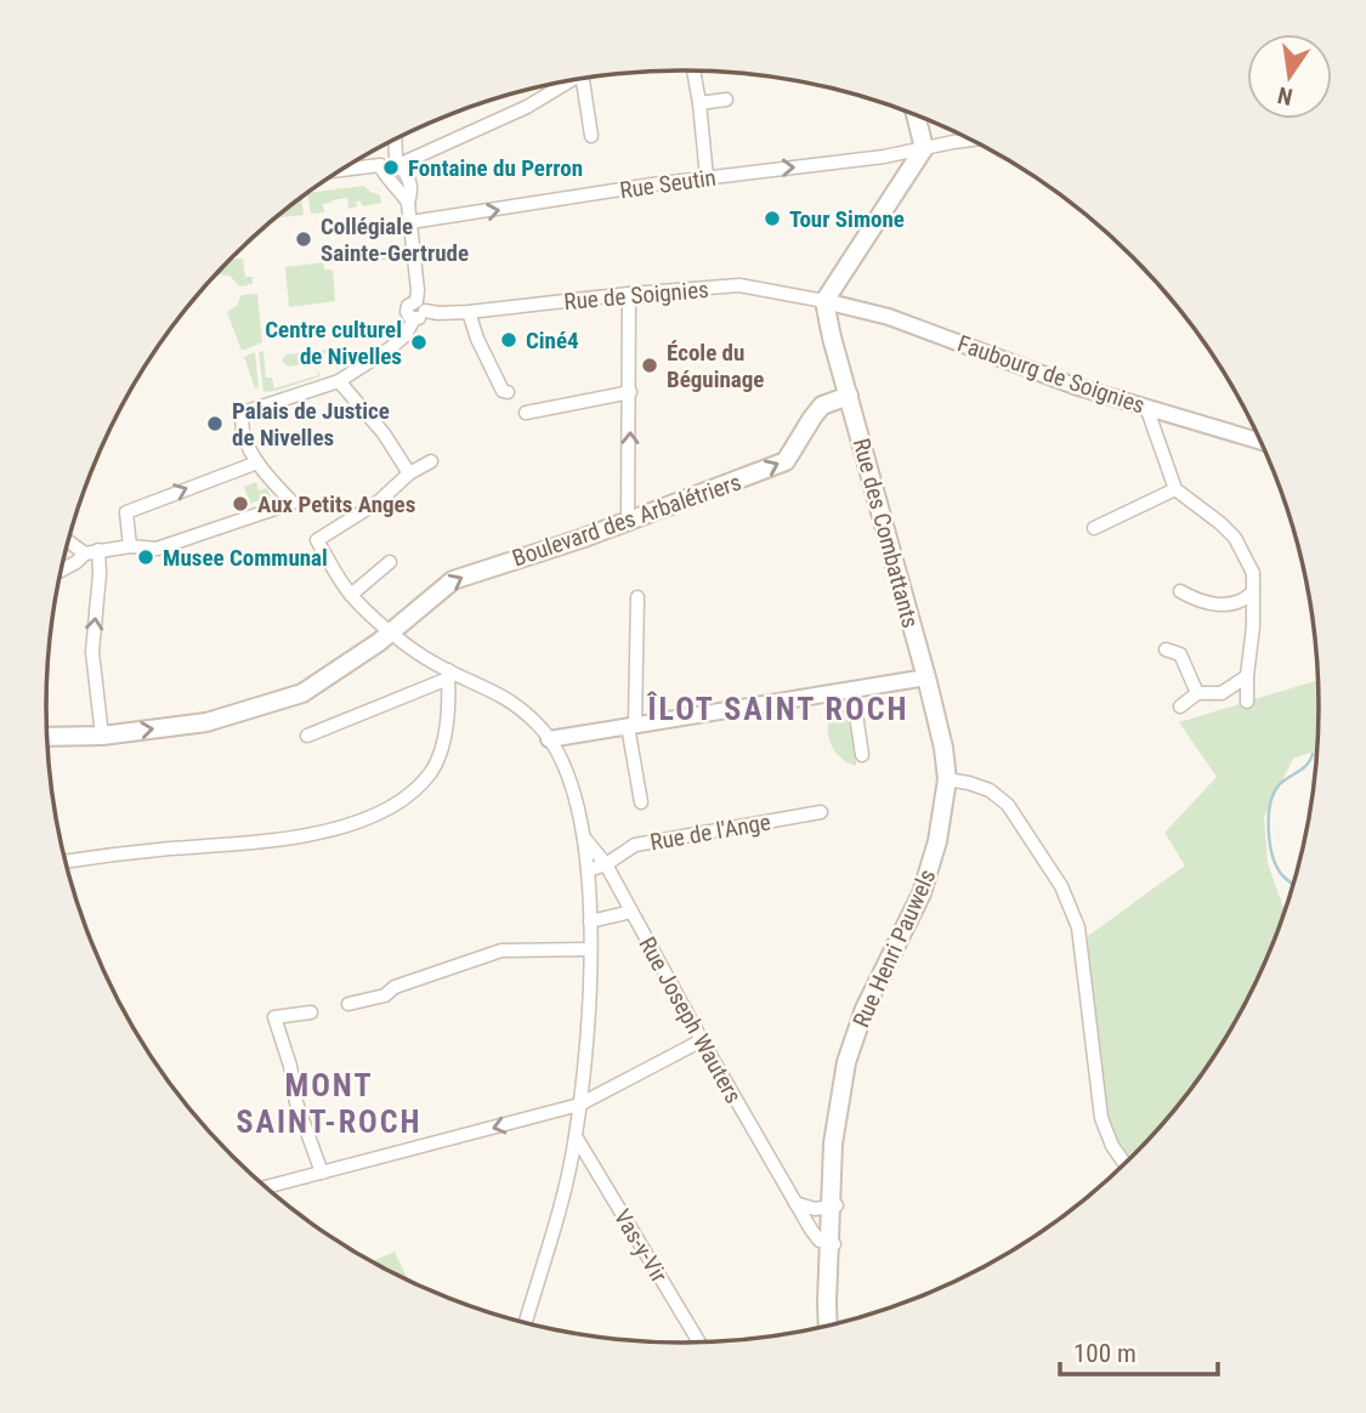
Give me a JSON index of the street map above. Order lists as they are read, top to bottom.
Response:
{
  "streets": {
    "main road": ["Boulevard des Arbalétriers", "Rue des Combattants", "Rue Henri Pauwels"],
    "street": [
      "Rue Seutin",
      "Rue de Soignies",
      "Faubourg de Soignies",
      "Rue de l'Ange",
      "Rue Joseph Wauters",
      "Vas-y-Vir"
    ]
  },
  "crossings": [
    ["Rue de Soignies", "Faubourg de Soignies"],
    ["Rue de Soignies", "Rue des Combattants"],
    ["Faubourg de Soignies", "Rue des Combattants"],
    ["Boulevard des Arbalétriers", "Rue des Combattants"],
    ["Rue des Combattants", "Rue Henri Pauwels"],
    ["Rue de l'Ange", "Rue Joseph Wauters"],
    ["Rue Henri Pauwels", "Rue Joseph Wauters"]
  ],
  "one_way": ["Boulevard des Arbalétriers"],
  "districts": ["ÎLOT SAINT ROCH", "MONT SAINT-ROCH"],
  "places": [
    "Fontaine du Perron",
    "Tour Simone",
    "Collégiale Sainte-Gertrude",
    "Ciné4",
    "Centre culturel de Nivelles",
    "École du Béguinage",
    "Palais de Justice de Nivelles",
    "Aux Petits Anges",
    "Musee Communal"
  ],
  "scale_bar": "100 m",
  "north": "bottom"
}
